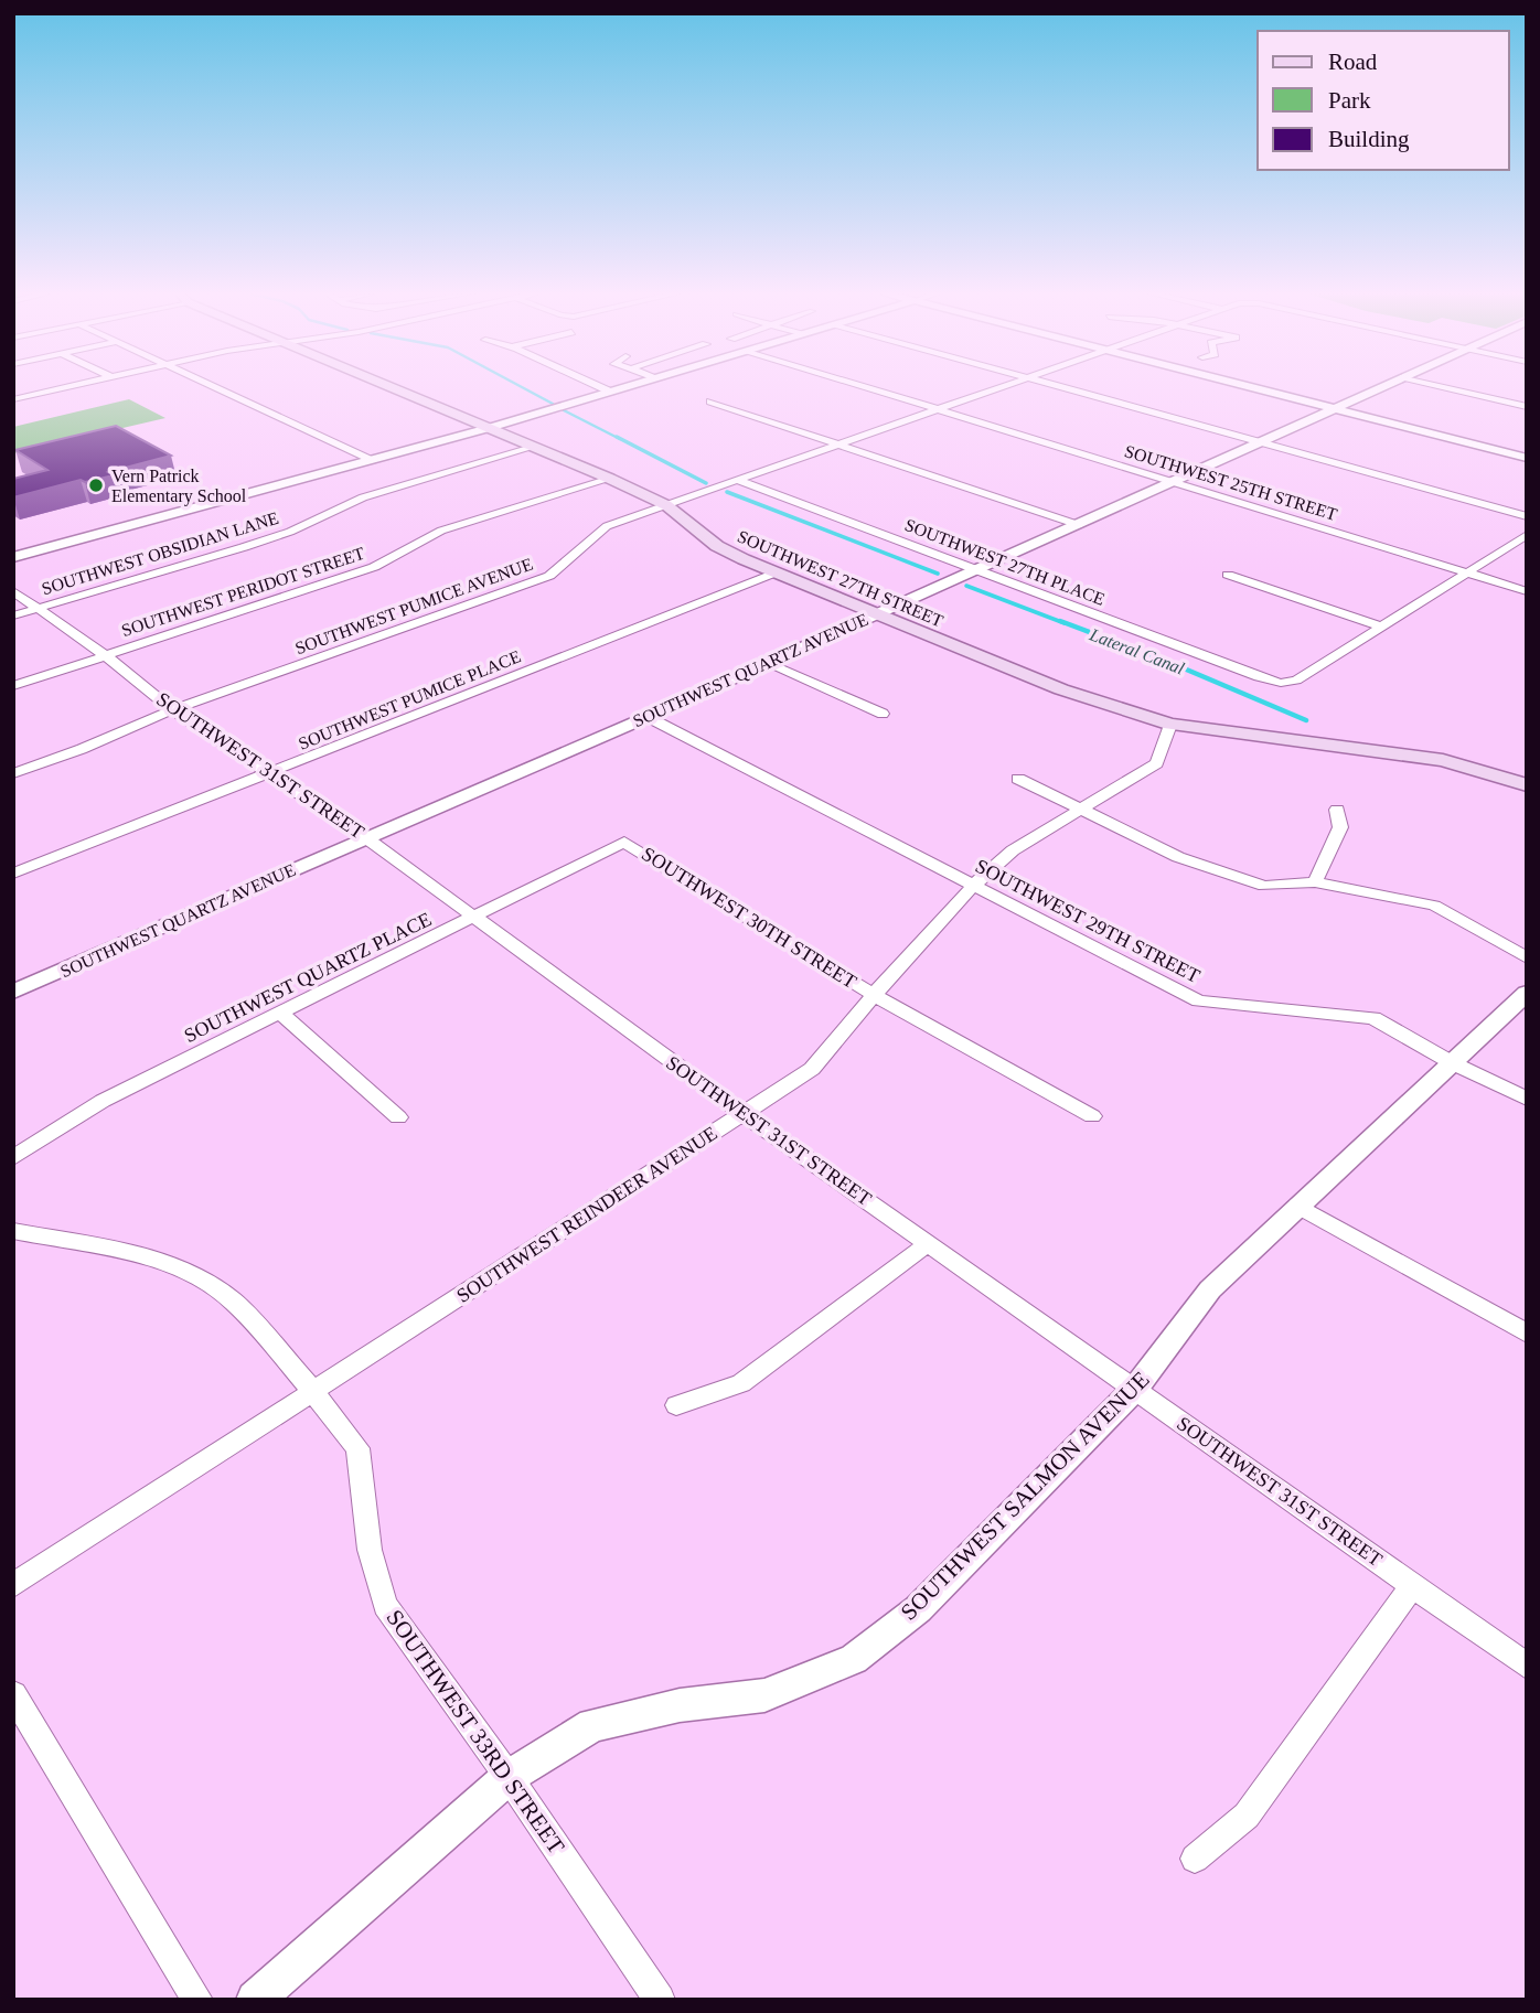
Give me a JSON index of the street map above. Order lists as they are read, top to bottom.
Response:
{
  "streets": {
    "main road": ["SOUTHWEST 27TH STREET"],
    "street": [
      "SOUTHWEST 25TH STREET",
      "SOUTHWEST OBSIDIAN LANE",
      "SOUTHWEST 27TH PLACE",
      "SOUTHWEST PERIDOT STREET",
      "SOUTHWEST PUMICE AVENUE",
      "SOUTHWEST QUARTZ AVENUE",
      "SOUTHWEST PUMICE PLACE",
      "SOUTHWEST 31ST STREET",
      "SOUTHWEST 30TH STREET",
      "SOUTHWEST 29TH STREET",
      "SOUTHWEST QUARTZ PLACE",
      "SOUTHWEST REINDEER AVENUE",
      "SOUTHWEST SALMON AVENUE",
      "SOUTHWEST 33RD STREET"
    ]
  },
  "crossings": [
    ["SOUTHWEST 25TH STREET", "SOUTHWEST PUMICE AVENUE"],
    ["SOUTHWEST 25TH STREET", "SOUTHWEST QUARTZ AVENUE"],
    ["SOUTHWEST OBSIDIAN LANE", "SOUTHWEST 27TH STREET"],
    ["SOUTHWEST OBSIDIAN LANE", "SOUTHWEST 31ST STREET"],
    ["SOUTHWEST 27TH PLACE", "SOUTHWEST PUMICE AVENUE"],
    ["SOUTHWEST 27TH PLACE", "SOUTHWEST QUARTZ AVENUE"],
    ["SOUTHWEST 27TH STREET", "SOUTHWEST PERIDOT STREET"],
    ["SOUTHWEST 27TH STREET", "SOUTHWEST PUMICE AVENUE"],
    ["SOUTHWEST 27TH STREET", "SOUTHWEST QUARTZ AVENUE"],
    ["SOUTHWEST 27TH STREET", "SOUTHWEST PUMICE PLACE"],
    ["SOUTHWEST 27TH STREET", "SOUTHWEST REINDEER AVENUE"],
    ["SOUTHWEST PERIDOT STREET", "SOUTHWEST 31ST STREET"],
    ["SOUTHWEST PUMICE AVENUE", "SOUTHWEST 31ST STREET"],
    ["SOUTHWEST QUARTZ AVENUE", "SOUTHWEST 31ST STREET"],
    ["SOUTHWEST QUARTZ AVENUE", "SOUTHWEST 29TH STREET"],
    ["SOUTHWEST PUMICE PLACE", "SOUTHWEST 31ST STREET"],
    ["SOUTHWEST 31ST STREET", "SOUTHWEST QUARTZ PLACE"],
    ["SOUTHWEST 31ST STREET", "SOUTHWEST REINDEER AVENUE"],
    ["SOUTHWEST 31ST STREET", "SOUTHWEST SALMON AVENUE"],
    ["SOUTHWEST 30TH STREET", "SOUTHWEST QUARTZ PLACE"],
    ["SOUTHWEST 30TH STREET", "SOUTHWEST REINDEER AVENUE"],
    ["SOUTHWEST 29TH STREET", "SOUTHWEST REINDEER AVENUE"],
    ["SOUTHWEST 29TH STREET", "SOUTHWEST SALMON AVENUE"],
    ["SOUTHWEST REINDEER AVENUE", "SOUTHWEST 33RD STREET"],
    ["SOUTHWEST SALMON AVENUE", "SOUTHWEST 33RD STREET"]
  ],
  "water": ["Lateral Canal"],
  "places": ["Vern Patrick Elementary School"],
  "legend": ["Road", "Park", "Building"]
}
